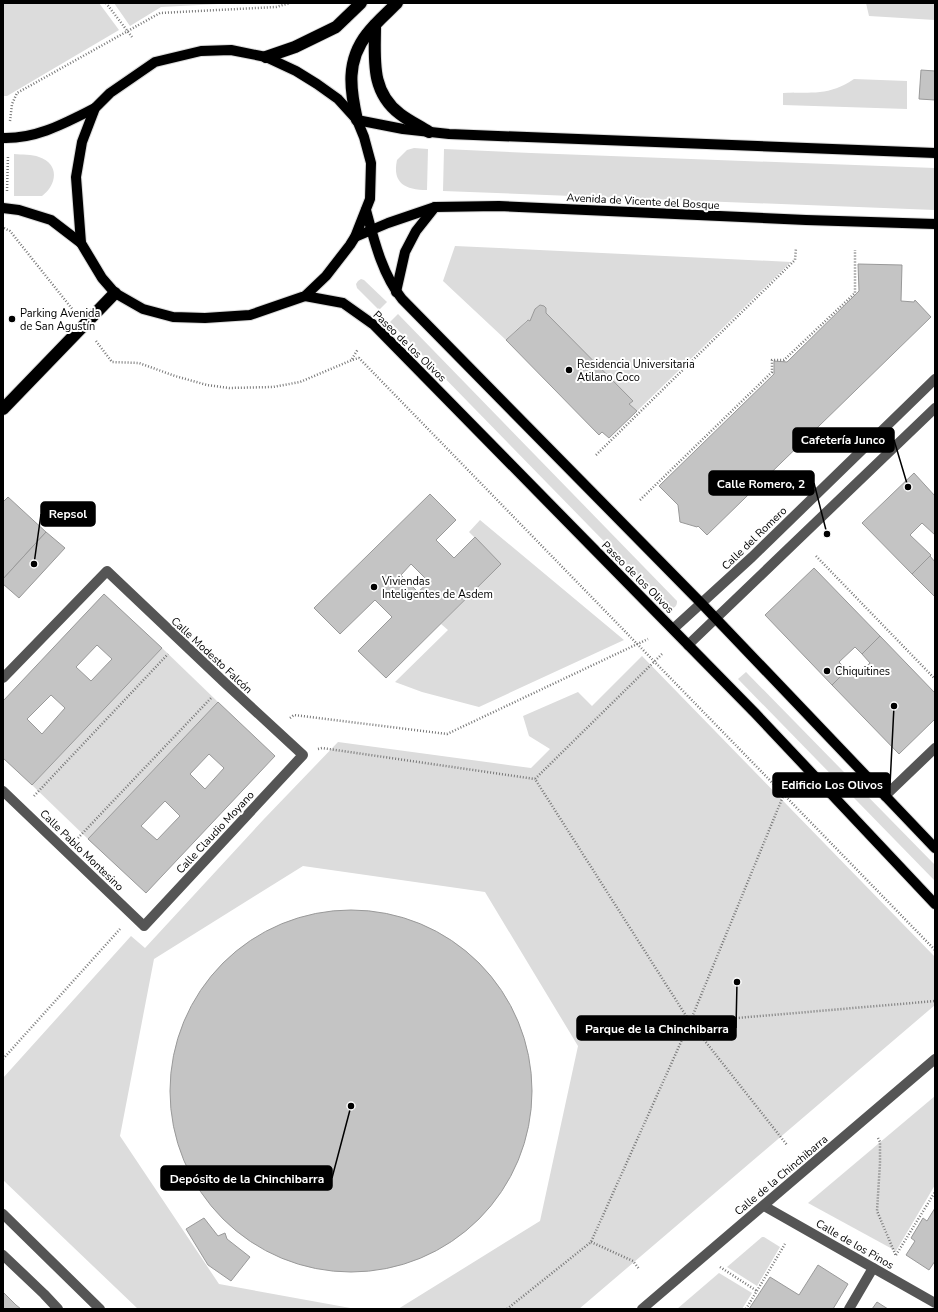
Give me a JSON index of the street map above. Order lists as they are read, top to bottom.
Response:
{
  "streets": {
    "main road": ["Avenida de Vicente del Bosque", "Paseo de los Olivos"],
    "street": [
      "Calle del Romero",
      "Calle Modesto Falcón",
      "Calle Claudio Moyano",
      "Calle Pablo Montesino",
      "Calle de la Chinchibarra",
      "Calle de los Pinos"
    ]
  },
  "crossings": [
    ["Paseo de los Olivos", "Calle del Romero"],
    ["Calle Modesto Falcón", "Calle Claudio Moyano"],
    ["Calle Claudio Moyano", "Calle Pablo Montesino"],
    ["Calle de la Chinchibarra", "Calle de los Pinos"]
  ],
  "places": [
    "Parking Avenida de San Agustín",
    "Residencia Universitaria Atilano Coco",
    "Cafetería Junco",
    "Calle Romero, 2",
    "Repsol",
    "Viviendas Inteligentes de Asdem",
    "Chiquitines",
    "Edificio Los Olivos",
    "Parque de la Chinchibarra",
    "Depósito de la Chinchibarra"
  ]
}
